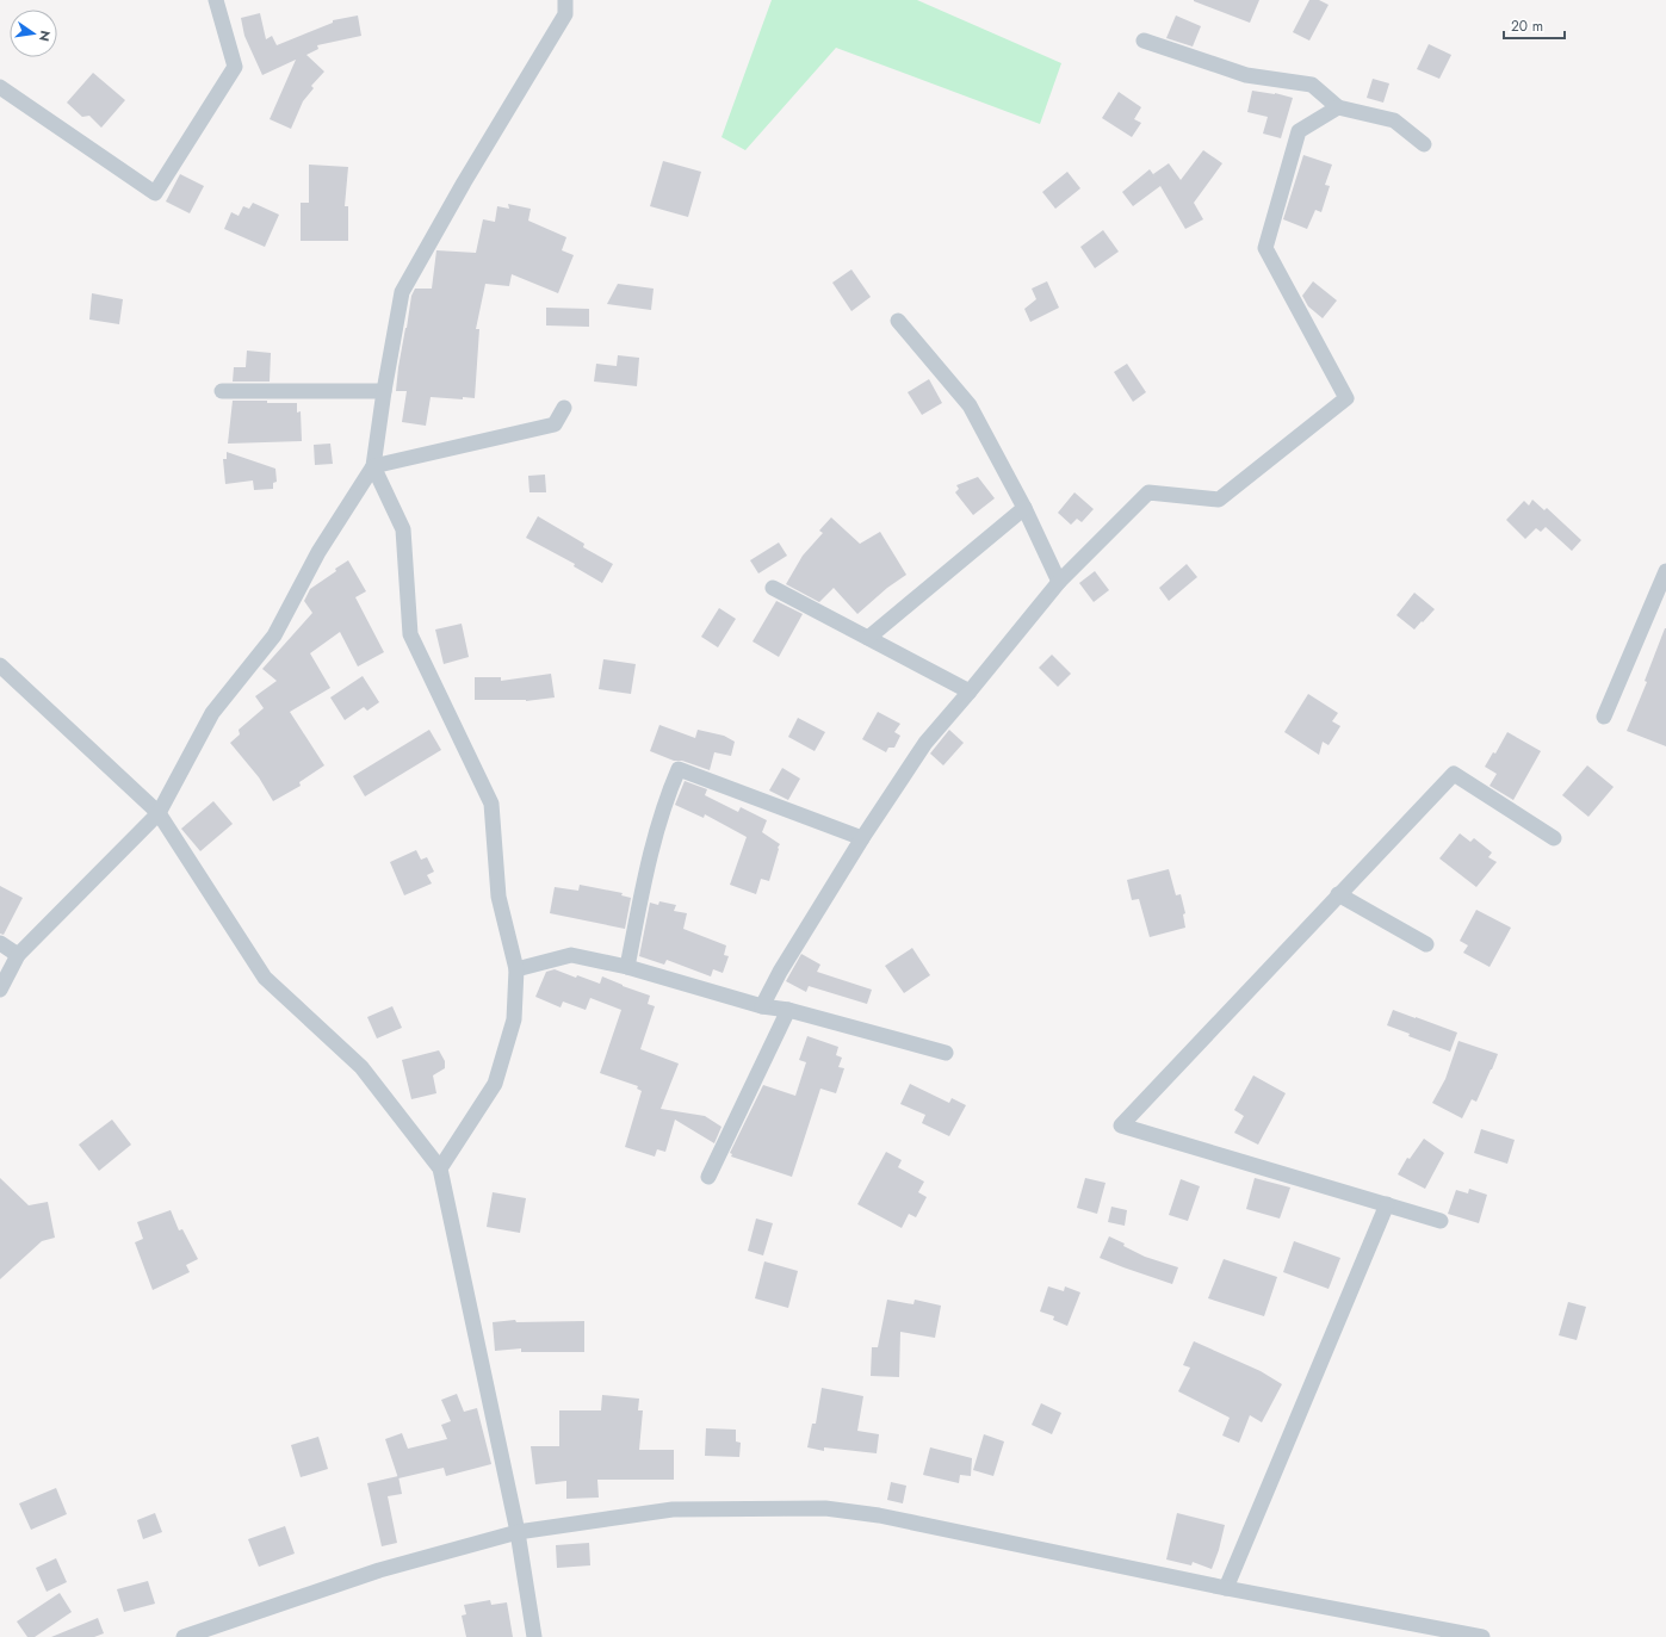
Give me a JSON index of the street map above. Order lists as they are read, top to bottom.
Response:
{
  "scale_bar": "20 m",
  "north": "right"
}
